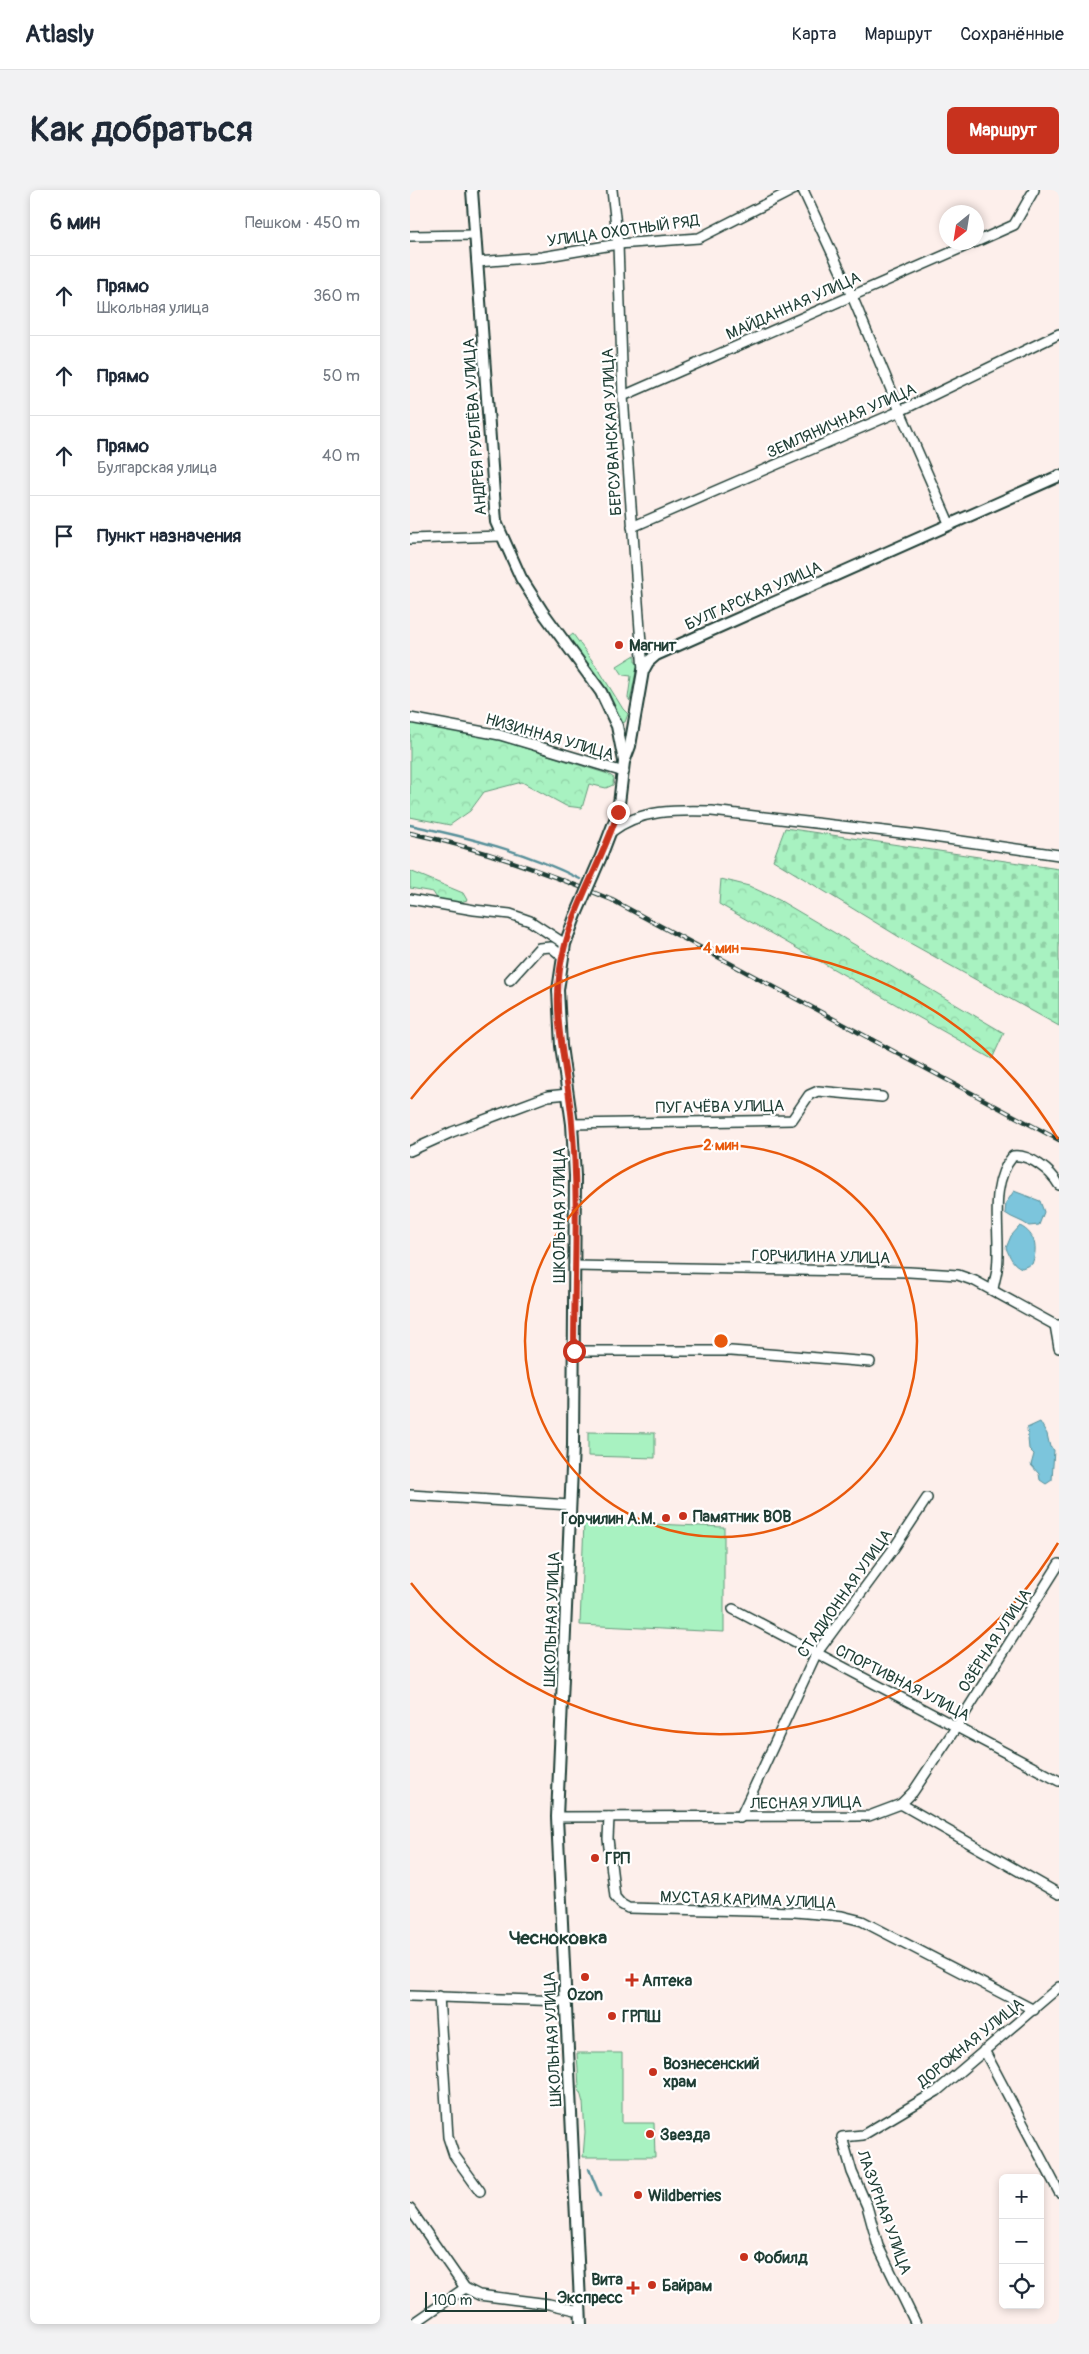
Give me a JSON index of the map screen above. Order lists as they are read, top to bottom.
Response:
{
  "streets": {
    "street": [
      "УЛИЦА ОХОТНЫЙ РЯД",
      "МАЙДАННАЯ УЛИЦА",
      "ЗЕМЛЯНИЧНАЯ УЛИЦА",
      "АНДРЕЯ РУБЛЁВА УЛИЦА",
      "БЕРСУВАНСКАЯ УЛИЦА",
      "БУЛГАРСКАЯ УЛИЦА",
      "НИЗИННАЯ УЛИЦА",
      "ПУГАЧЁВА УЛИЦА",
      "ШКОЛЬНАЯ УЛИЦА",
      "ГОРЧИЛИНА УЛИЦА",
      "СТАДИОННАЯ УЛИЦА",
      "ОЗЁРНАЯ УЛИЦА",
      "СПОРТИВНАЯ УЛИЦА",
      "ЛЕСНАЯ УЛИЦА",
      "МУСТАЯ КАРИМА УЛИЦА",
      "ДОРОЖНАЯ УЛИЦА",
      "ЛАЗУРНАЯ УЛИЦА"
    ]
  },
  "crossings": [
    ["УЛИЦА ОХОТНЫЙ РЯД", "АНДРЕЯ РУБЛЁВА УЛИЦА"],
    ["УЛИЦА ОХОТНЫЙ РЯД", "БЕРСУВАНСКАЯ УЛИЦА"],
    ["МАЙДАННАЯ УЛИЦА", "БЕРСУВАНСКАЯ УЛИЦА"],
    ["ЗЕМЛЯНИЧНАЯ УЛИЦА", "БЕРСУВАНСКАЯ УЛИЦА"],
    ["АНДРЕЯ РУБЛЁВА УЛИЦА", "НИЗИННАЯ УЛИЦА"],
    ["БЕРСУВАНСКАЯ УЛИЦА", "БУЛГАРСКАЯ УЛИЦА"],
    ["ПУГАЧЁВА УЛИЦА", "ШКОЛЬНАЯ УЛИЦА"],
    ["ШКОЛЬНАЯ УЛИЦА", "ГОРЧИЛИНА УЛИЦА"],
    ["ШКОЛЬНАЯ УЛИЦА", "ЛЕСНАЯ УЛИЦА"],
    ["СТАДИОННАЯ УЛИЦА", "СПОРТИВНАЯ УЛИЦА"],
    ["СТАДИОННАЯ УЛИЦА", "ЛЕСНАЯ УЛИЦА"],
    ["ОЗЁРНАЯ УЛИЦА", "СПОРТИВНАЯ УЛИЦА"],
    ["ОЗЁРНАЯ УЛИЦА", "ЛЕСНАЯ УЛИЦА"],
    ["ЛЕСНАЯ УЛИЦА", "МУСТАЯ КАРИМА УЛИЦА"],
    ["МУСТАЯ КАРИМА УЛИЦА", "ДОРОЖНАЯ УЛИЦА"],
    ["ДОРОЖНАЯ УЛИЦА", "ЛАЗУРНАЯ УЛИЦА"]
  ],
  "districts": ["Чесноковка"],
  "places": {
    "other": [
      "Магнит",
      "Памятник ВОВ",
      "Горчилин А.М.",
      "ГРП",
      "Ozon",
      "ГРПШ",
      "Вознесенский храм",
      "Звезда",
      "Wildberries",
      "Фобилд",
      "Байрам"
    ],
    "health": ["Аптека", "Вита Экспресс"]
  },
  "scale_bar": "100 m",
  "north": "bottom left",
  "page": {
    "header": "Atlasly",
    "nav": ["Карта", "Маршрут", "Сохранённые"],
    "buttons": "Маршрут",
    "title": "Как добраться",
    "heading": ["6 мин", "Пешком · 450 m"],
    "list": [
      ["Прямо", "Школьная улица", "360 m"],
      ["Прямо", "50 m"],
      ["Прямо", "Булгарская улица", "40 m"],
      "Пункт назначения"
    ],
    "map_buttons": ["+", "−"],
    "scale": "100 m"
  },
  "rings": ["4 мин", "2 мин"]
}
